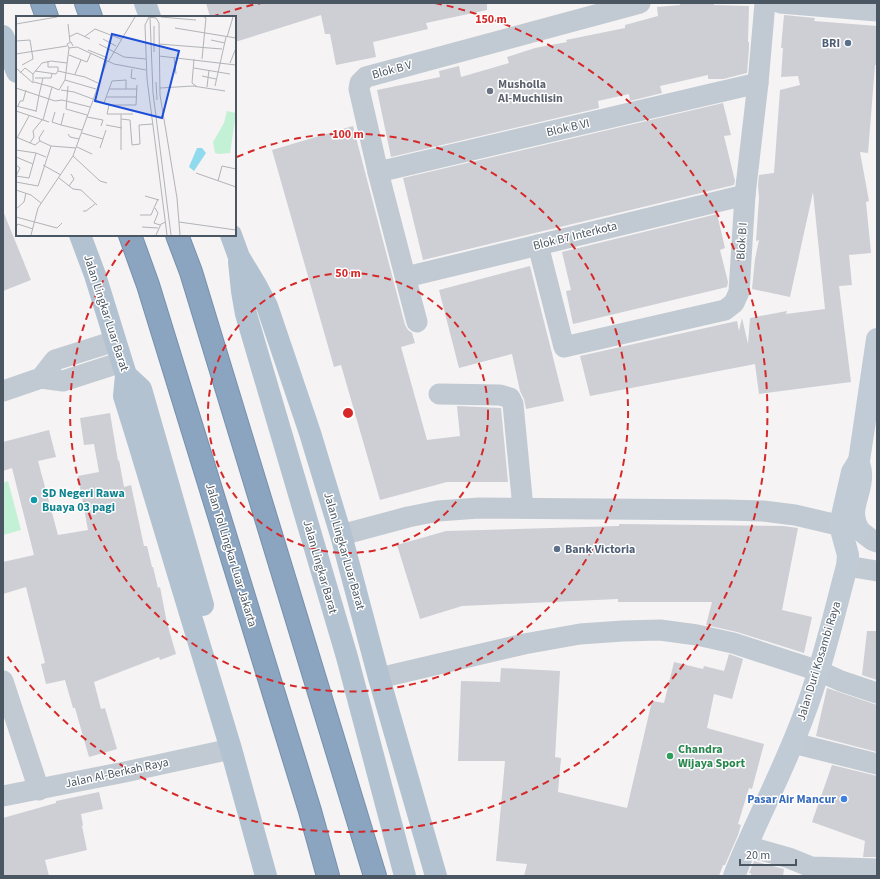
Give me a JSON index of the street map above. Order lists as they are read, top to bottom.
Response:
{
  "streets": {
    "highway": ["Jalan Tol Lingkar Luar Jakarta"],
    "main road": ["Jalan Lingkar Luar Barat", "Jalan Lingkar Barat", "Jalan Duri Kosambi Raya"],
    "street": [
      "Blok B V",
      "Blok B VI",
      "Blok B7 Interkota",
      "Blok B I",
      "Jalan Al-Berkah Raya"
    ]
  },
  "crossings": [
    ["Blok B V", "Blok B VI"],
    ["Blok B V", "Blok B7 Interkota"],
    ["Blok B VI", "Blok B I"],
    ["Blok B7 Interkota", "Blok B I"],
    ["Jalan Lingkar Luar Barat", "Jalan Lingkar Barat"],
    ["Jalan Lingkar Luar Barat", "Jalan Al-Berkah Raya"]
  ],
  "places": [
    "BRI",
    "Musholla Al-Muchlisin",
    "SD Negeri Rawa Buaya 03 pagi",
    "Bank Victoria",
    "Chandra Wijaya Sport",
    "Pasar Air Mancur"
  ],
  "scale_bar": "20 m",
  "rings": ["150 m", "100 m", "50 m"]
}
